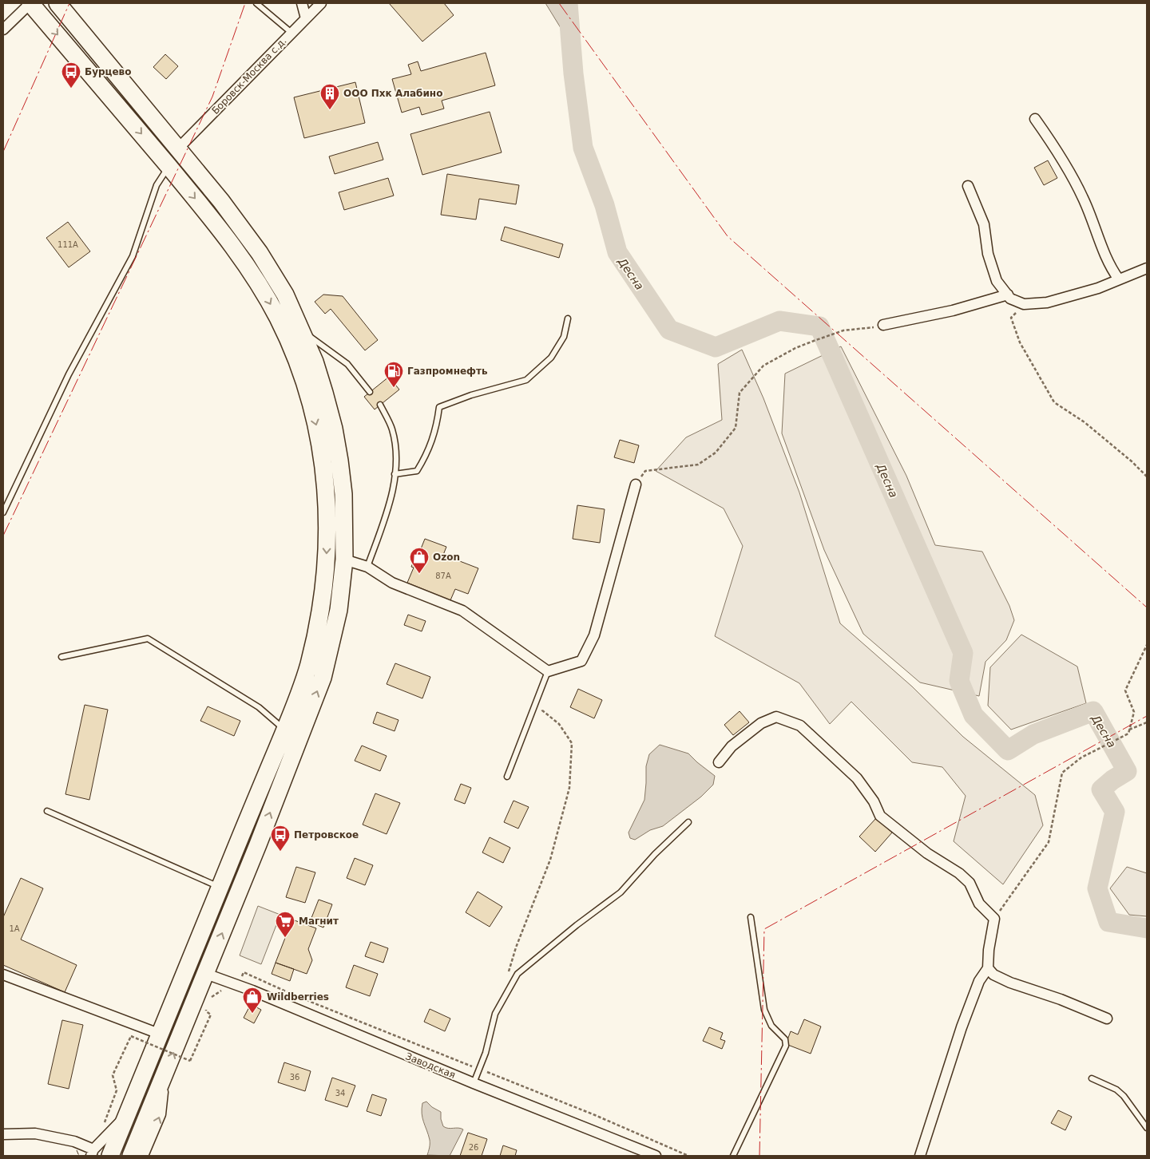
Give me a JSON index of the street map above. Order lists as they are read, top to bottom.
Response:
{
  "streets": {
    "street": ["Боровск-Москва с.д.", "Заводская"]
  },
  "water": ["Десна"],
  "places": {
    "bus stop": ["Бурцево", "Петровское"],
    "building": ["ООО Пхк Алабино"],
    "fuel station": ["Газпромнефть"],
    "shop": ["Ozon", "Wildberries"],
    "supermarket": ["Магнит"]
  },
  "house_numbers": [
    "111А",
    "87А",
    "1А",
    "36",
    "34",
    "26"
  ]
}
